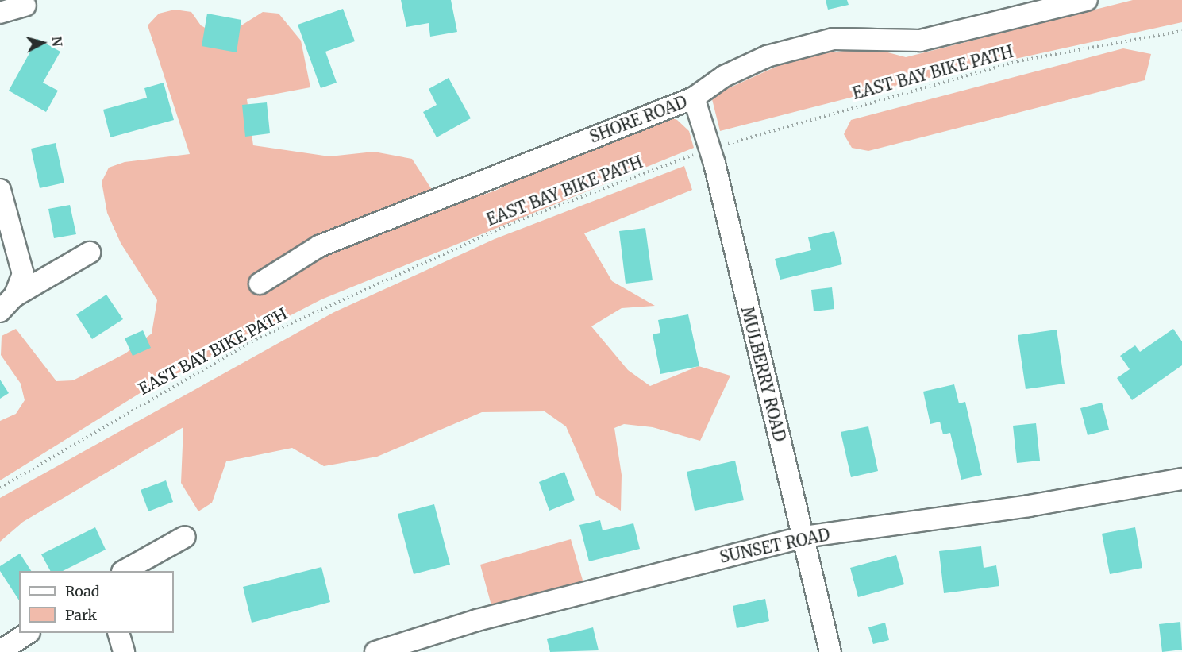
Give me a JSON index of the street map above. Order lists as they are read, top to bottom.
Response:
{
  "streets": {
    "street": ["SHORE ROAD", "MULBERRY ROAD", "SUNSET ROAD"],
    "path": ["EAST BAY BIKE PATH"]
  },
  "crossings": [
    ["EAST BAY BIKE PATH", "MULBERRY ROAD"],
    ["SHORE ROAD", "MULBERRY ROAD"],
    ["MULBERRY ROAD", "SUNSET ROAD"]
  ],
  "legend": ["Road", "Park"],
  "north": "right"
}
